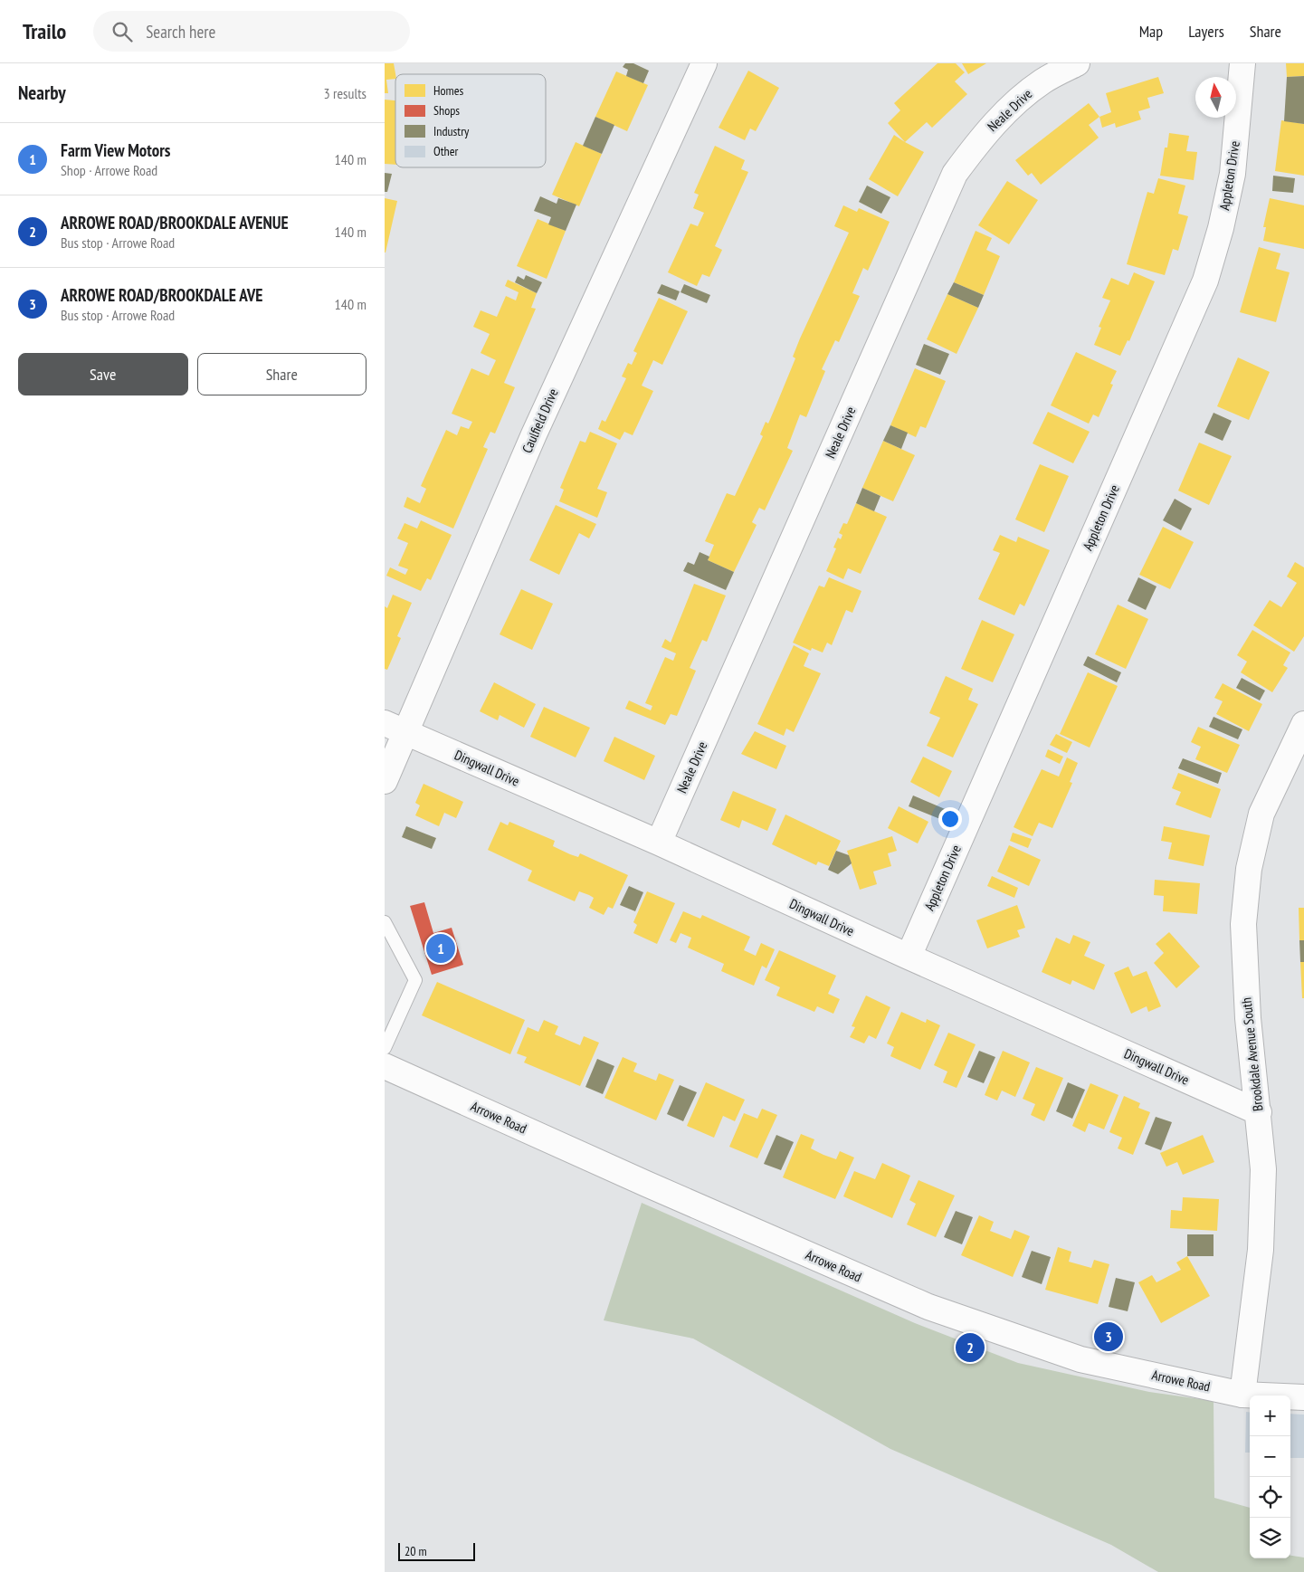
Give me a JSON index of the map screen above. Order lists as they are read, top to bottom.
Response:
{
  "streets": {
    "street": [
      "Neale Drive",
      "Appleton Drive",
      "Caulfield Drive",
      "Dingwall Drive",
      "Brookdale Avenue South",
      "Arrowe Road"
    ]
  },
  "crossings": [
    ["Neale Drive", "Dingwall Drive"],
    ["Appleton Drive", "Dingwall Drive"],
    ["Caulfield Drive", "Dingwall Drive"],
    ["Dingwall Drive", "Brookdale Avenue South"],
    ["Brookdale Avenue South", "Arrowe Road"]
  ],
  "legend": [
    "Homes",
    "Shops",
    "Industry",
    "Other"
  ],
  "scale_bar": "20 m",
  "north": "top",
  "page": {
    "header": "Trailo",
    "search": "Search here",
    "nav": ["Map", "Layers", "Share"],
    "heading": ["Nearby", "3 results"],
    "list": [
      {
        "mark": "1",
        "name": "Farm View Motors",
        "note": "Shop · Arrowe Road",
        "value": "140 m"
      },
      {
        "mark": "2",
        "name": "ARROWE ROAD/BROOKDALE AVENUE",
        "note": "Bus stop · Arrowe Road",
        "value": "140 m"
      },
      {
        "mark": "3",
        "name": "ARROWE ROAD/BROOKDALE AVE",
        "note": "Bus stop · Arrowe Road",
        "value": "140 m"
      }
    ],
    "buttons": ["Save", "Share"],
    "pins": ["1", "3", "2"],
    "map_buttons": ["+", "−"],
    "scale": "20 m"
  }
}
